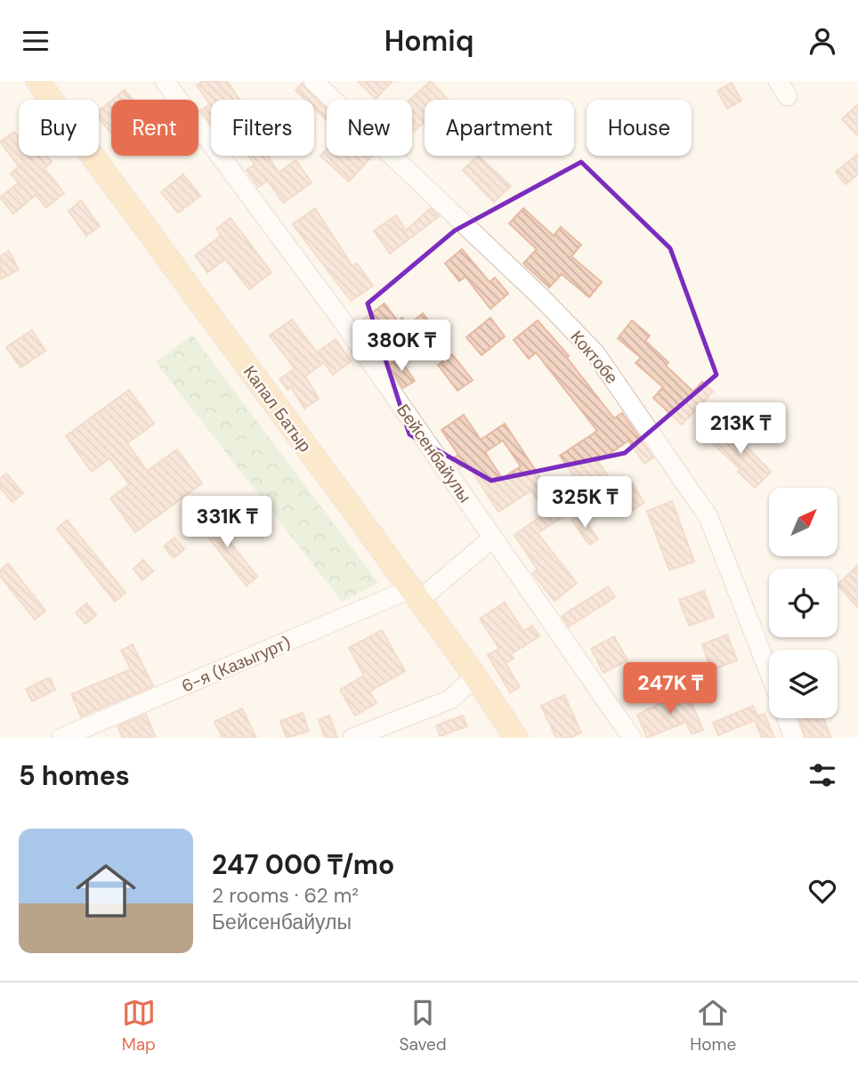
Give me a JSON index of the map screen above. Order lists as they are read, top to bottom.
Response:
{
  "streets": {
    "main road": ["Капал Батыр"],
    "street": ["Коктобе", "Бейсенбайулы", "6-я (Казыгурт)"]
  },
  "crossings": [
    ["Капал Батыр", "6-я (Казыгурт)"],
    ["Бейсенбайулы", "6-я (Казыгурт)"]
  ],
  "north": "top right",
  "page": {
    "header": "Homiq",
    "chip": [
      "Buy",
      "Rent",
      "Filters",
      "New",
      "Apartment",
      "House"
    ],
    "price": [
      "380K ₸",
      "213K ₸",
      "325K ₸",
      "331K ₸",
      "247K ₸"
    ],
    "heading": "5 homes",
    "list": [
      {
        "name": "247 000 ₸/mo",
        "note": "2 rooms · 62 m² · Бейсенбайулы"
      }
    ],
    "tabs": ["Map", "Saved", "Home"]
  }
}
